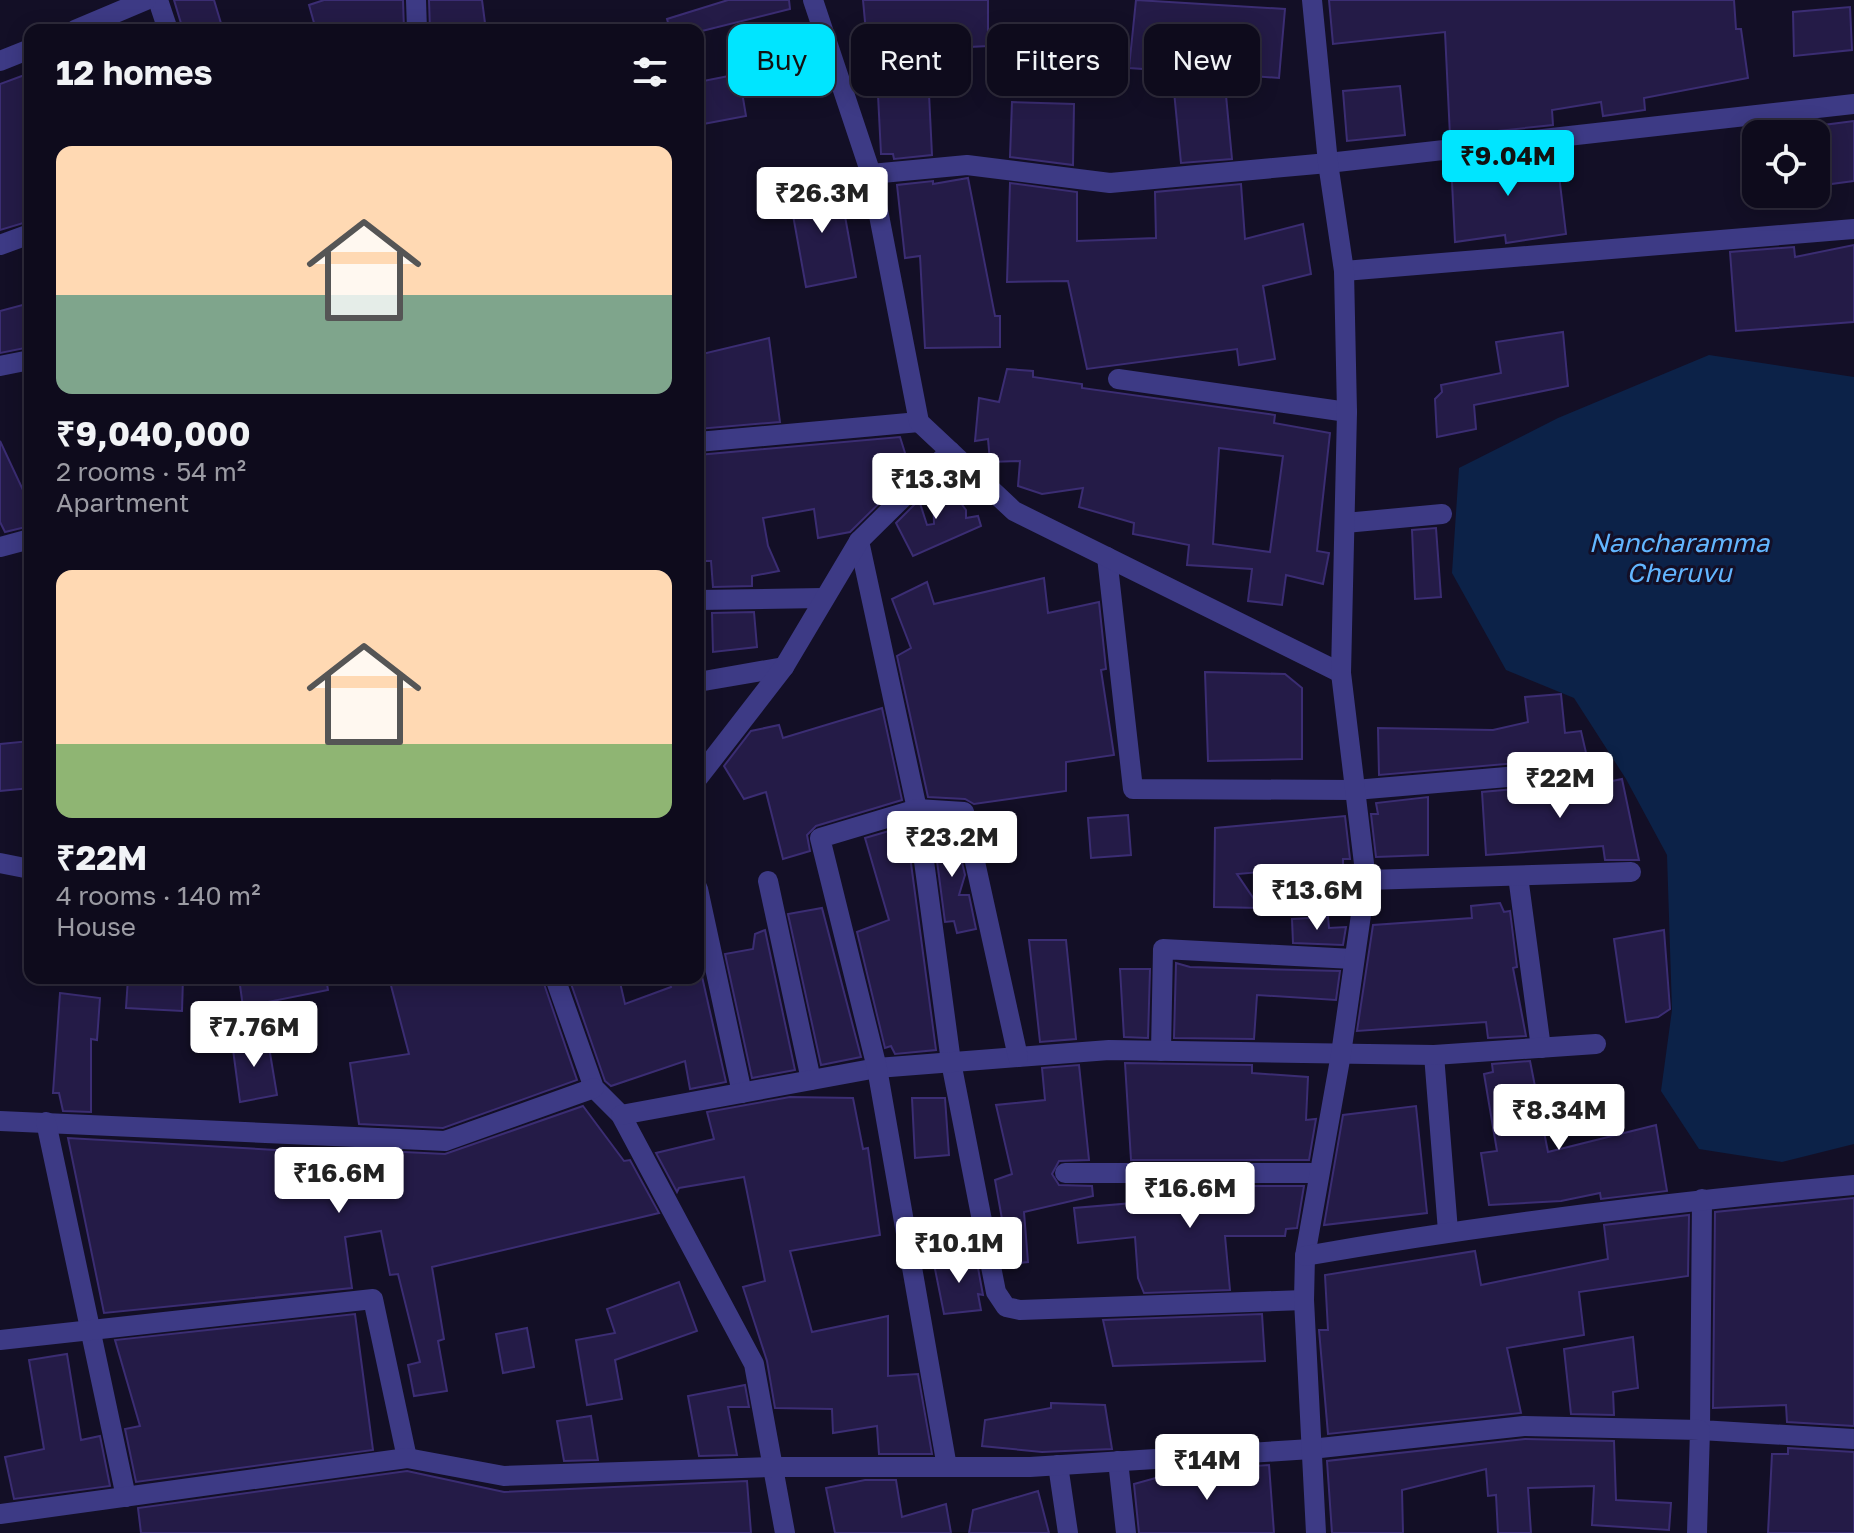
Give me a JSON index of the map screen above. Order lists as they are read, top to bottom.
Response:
{
  "water": ["Nancharamma Cheruvu"],
  "page": {
    "chip": [
      "Buy",
      "Rent",
      "Filters",
      "New"
    ],
    "heading": "12 homes",
    "list": [
      {
        "name": "₹9,040,000",
        "note": "2 rooms · 54 m² · Apartment"
      },
      {
        "name": "₹22M",
        "note": "4 rooms · 140 m² · House"
      }
    ],
    "price": [
      "₹9.04M",
      "₹26.3M",
      "₹13.3M",
      "₹22M",
      "₹23.2M",
      "₹13.6M",
      "₹7.76M",
      "₹8.34M",
      "₹16.6M",
      "₹16.6M",
      "₹10.1M",
      "₹14M"
    ]
  }
}
